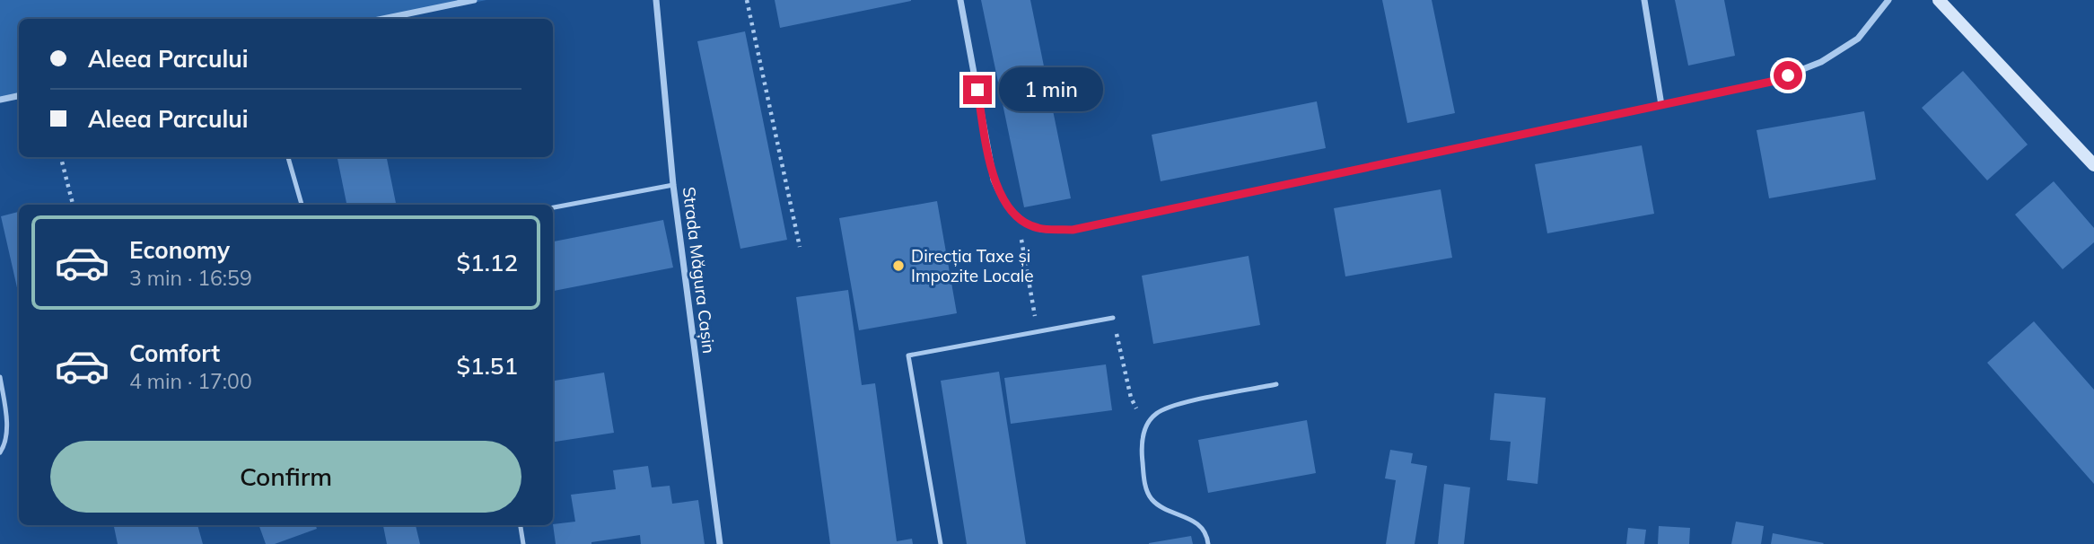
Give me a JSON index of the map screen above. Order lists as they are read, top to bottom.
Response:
{
  "streets": {
    "street": ["Strada Măgura Cașin"]
  },
  "places": ["Direcția Taxe și Impozite Locale"],
  "page": {
    "banner": ["Aleea Parcului", "Aleea Parcului"],
    "bubble": "1 min",
    "list": [
      {
        "name": "Economy",
        "note": "3 min · 16:59",
        "value": "$1.12"
      },
      {
        "name": "Comfort",
        "note": "4 min · 17:00",
        "value": "$1.51"
      }
    ],
    "buttons": "Confirm"
  }
}
